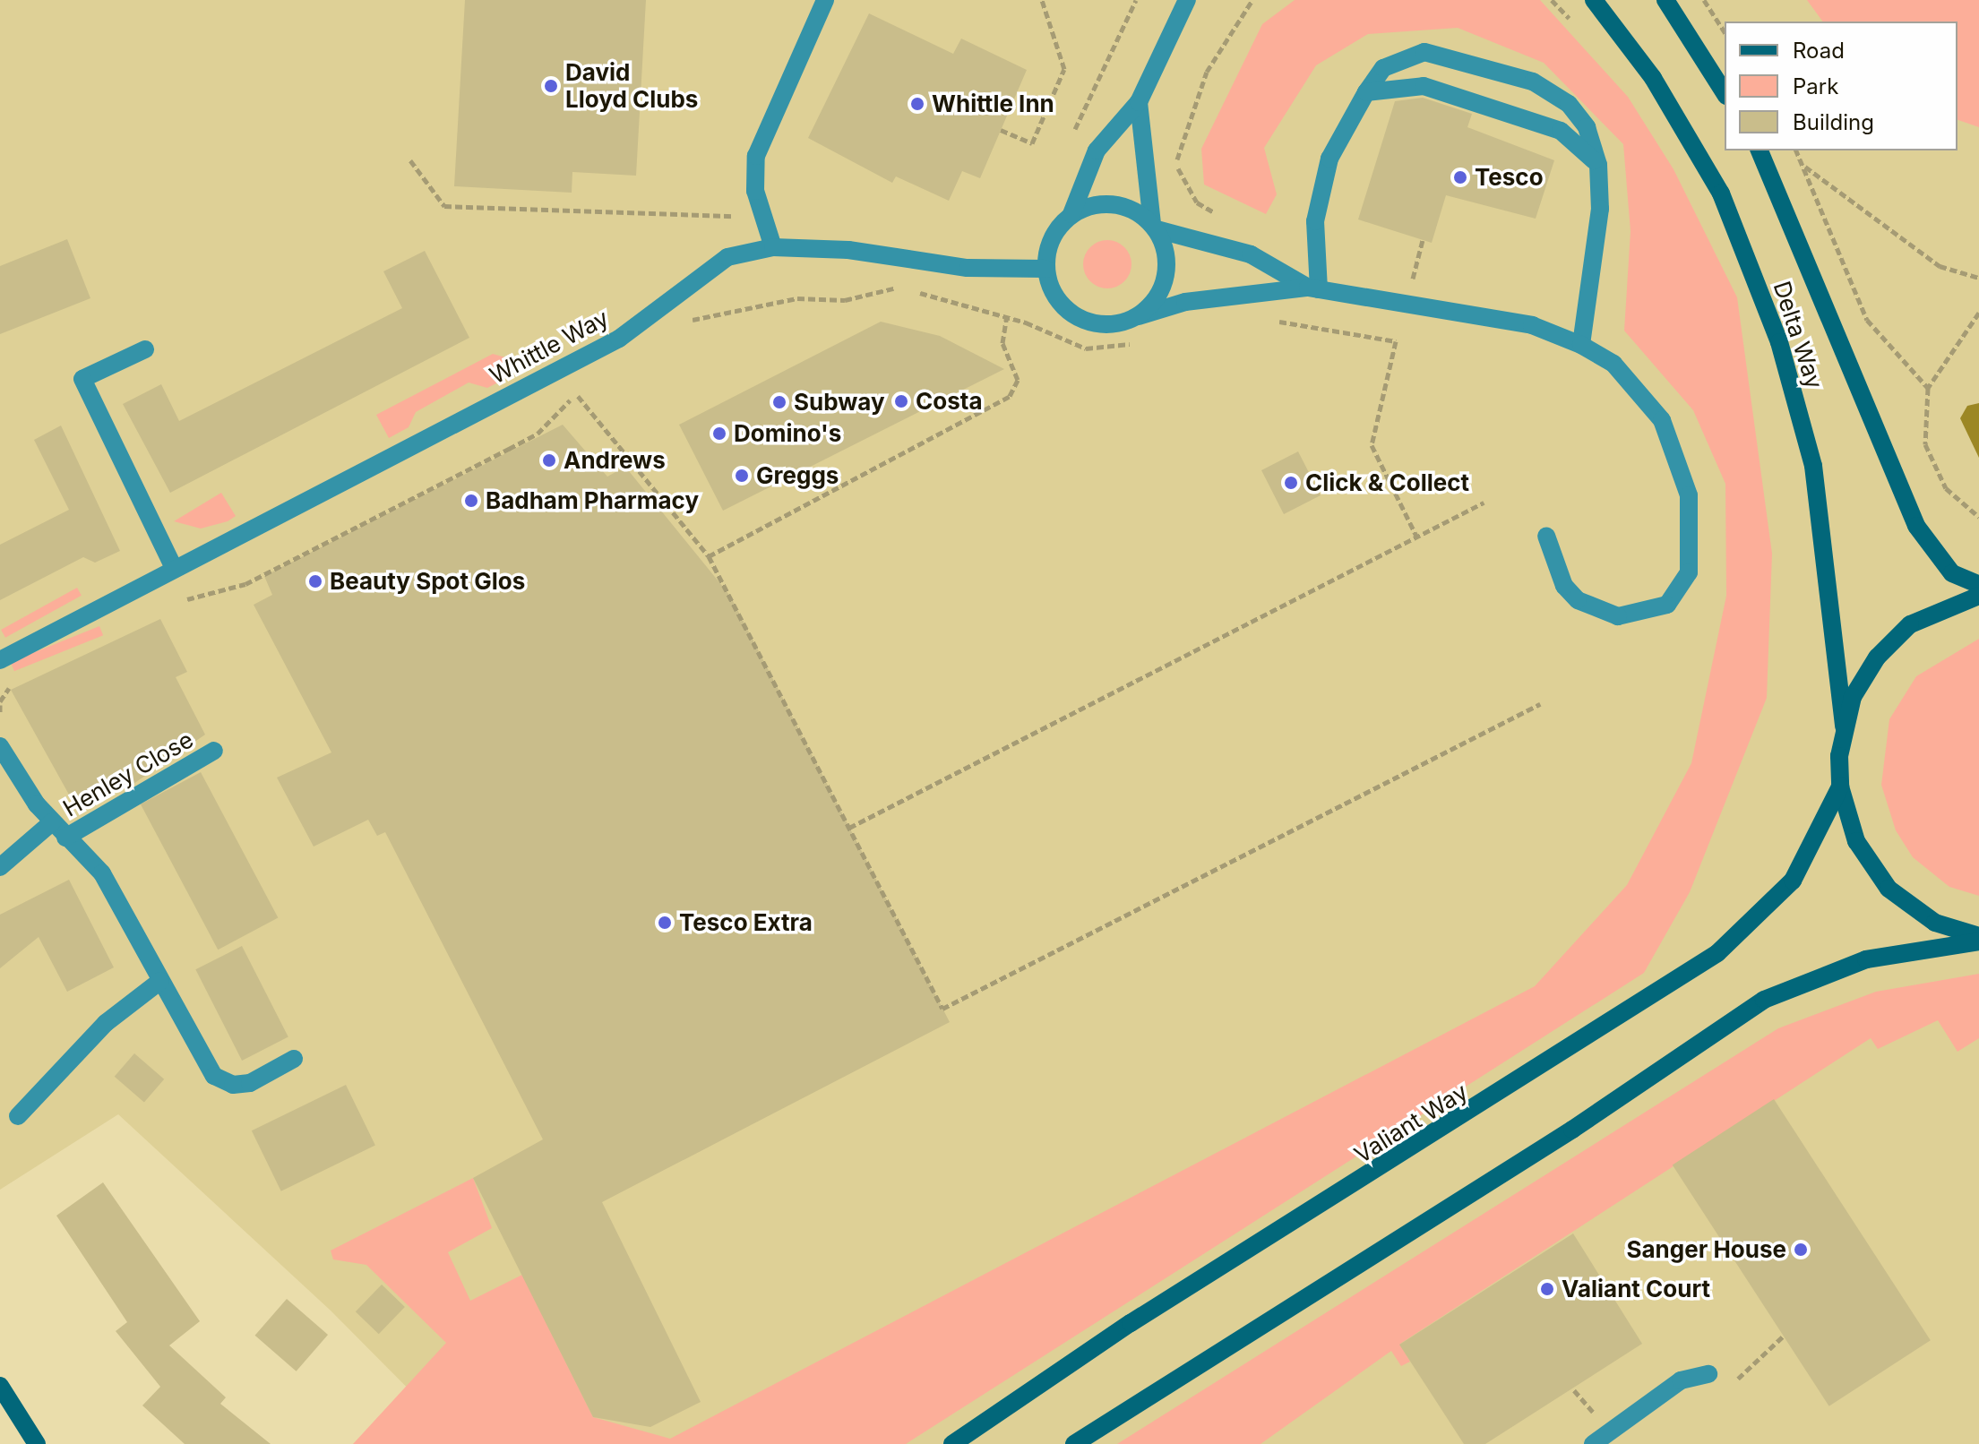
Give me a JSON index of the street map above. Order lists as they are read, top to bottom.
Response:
{
  "streets": {
    "main road": ["Delta Way", "Valiant Way"],
    "street": ["Whittle Way", "Henley Close"]
  },
  "places": [
    "David Lloyd Clubs",
    "Whittle Inn",
    "Tesco",
    "Costa",
    "Subway",
    "Domino's",
    "Andrews",
    "Greggs",
    "Click & Collect",
    "Badham Pharmacy",
    "Beauty Spot Glos",
    "Tesco Extra",
    "Sanger House",
    "Valiant Court"
  ],
  "legend": ["Road", "Park", "Building"]
}
